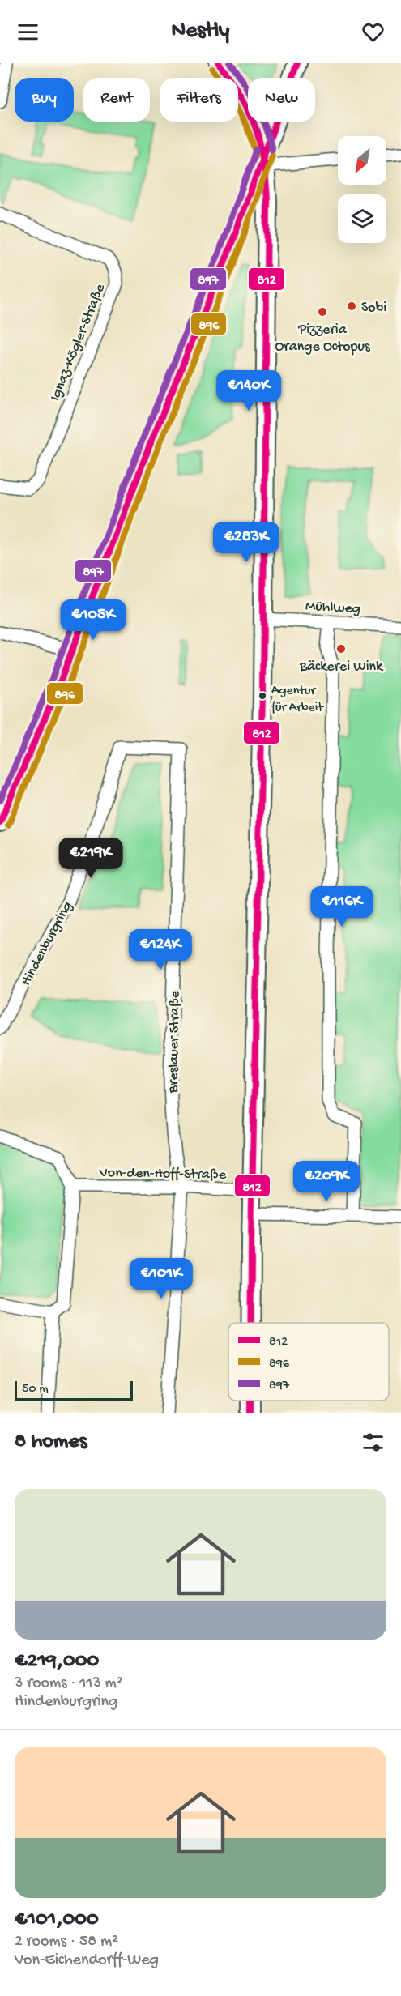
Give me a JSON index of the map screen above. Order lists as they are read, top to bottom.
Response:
{
  "streets": {
    "street": [
      "Ignaz-Kögler-Straße",
      "Mühlweg",
      "Hindenburgring",
      "Breslauer Straße",
      "Von-den-Hoff-Straße"
    ]
  },
  "crossings": [
    ["Hindenburgring", "Breslauer Straße"],
    ["Breslauer Straße", "Von-den-Hoff-Straße"]
  ],
  "places": [
    "Sobi",
    "Pizzeria Orange Octopus",
    "Bäckerei Wink",
    "Agentur für Arbeit"
  ],
  "lines": ["transit line 812", "transit line 897", "transit line 896"],
  "legend": ["812", "896", "897"],
  "scale_bar": "50 m",
  "north": "bottom left",
  "page": {
    "header": "Nestly",
    "chip": [
      "Buy",
      "Rent",
      "Filters",
      "New"
    ],
    "price": [
      "€140K",
      "€283K",
      "€105K",
      "€219K",
      "€116K",
      "€124K",
      "€209K",
      "€101K"
    ],
    "scale": "50 m",
    "heading": "8 homes",
    "list": [
      {
        "name": "€219,000",
        "note": "3 rooms · 113 m² · Hindenburgring"
      },
      {
        "name": "€101,000",
        "note": "2 rooms · 58 m² · Von-Eichendorff-Weg"
      }
    ]
  }
}
